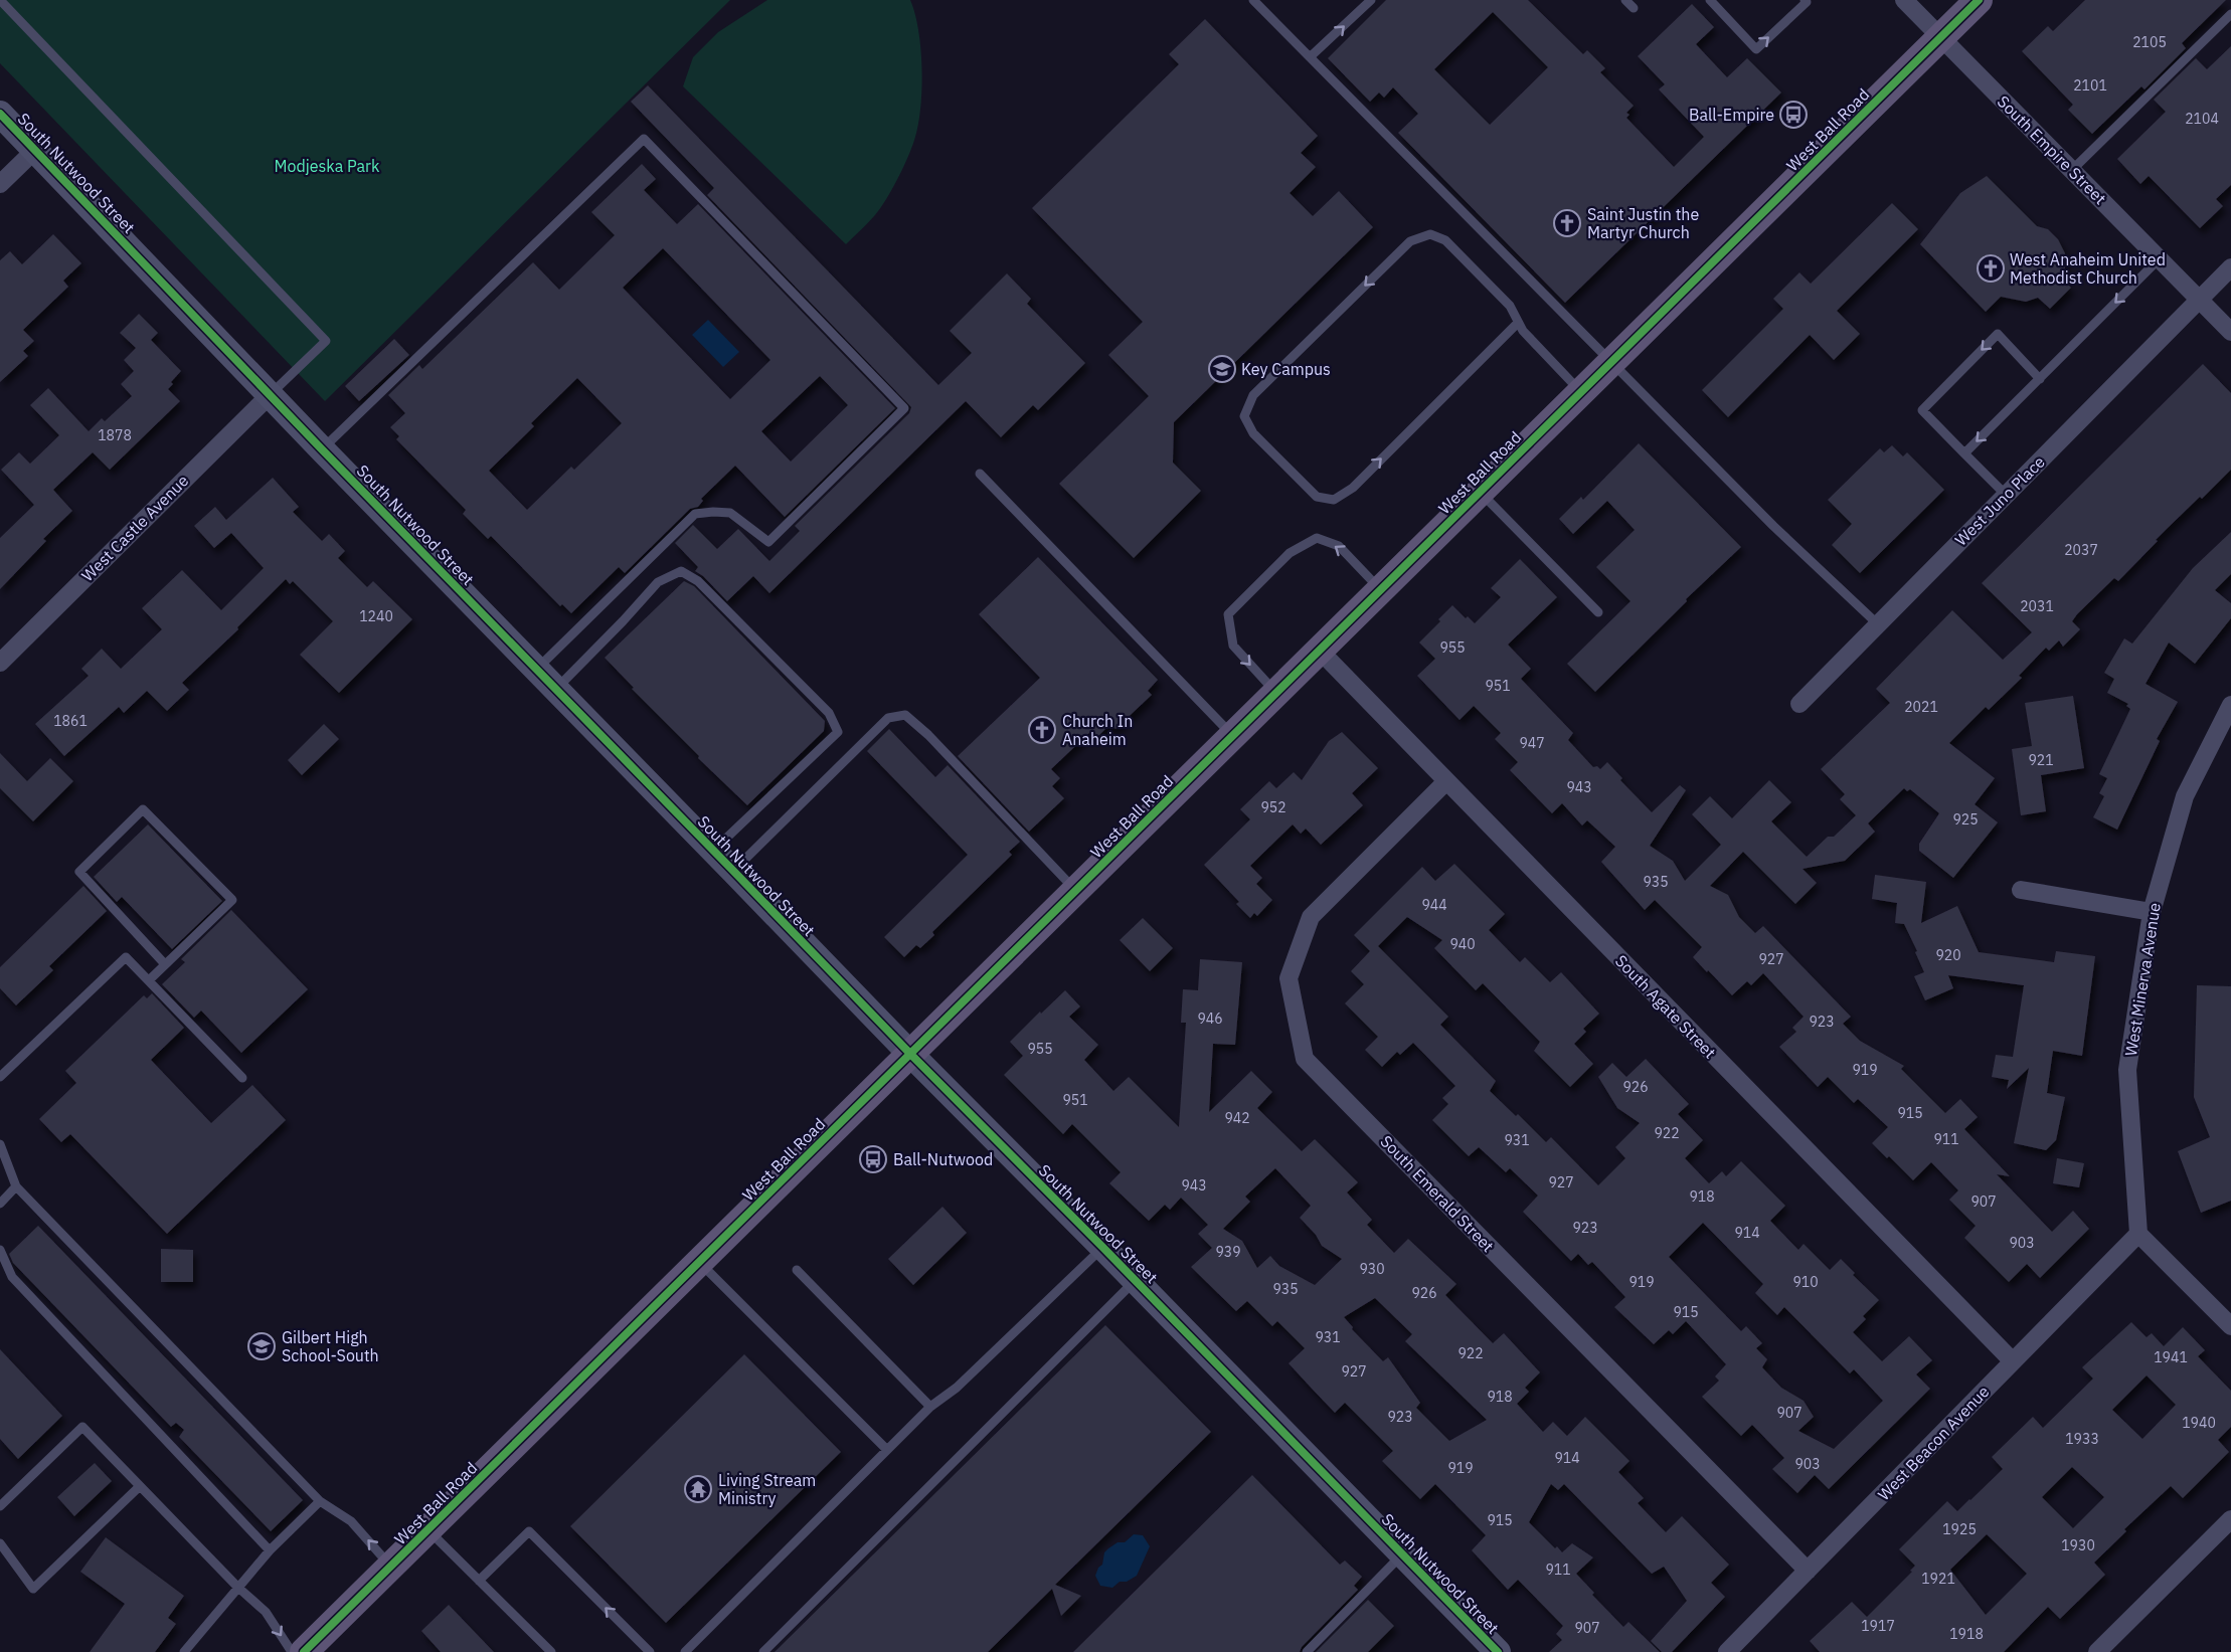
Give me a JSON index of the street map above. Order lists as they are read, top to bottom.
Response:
{
  "streets": {
    "main road": ["West Ball Road"],
    "street": [
      "South Empire Street",
      "South Nutwood Street",
      "West Juno Place",
      "West Castle Avenue",
      "West Minerva Avenue",
      "South Agate Street",
      "South Emerald Street",
      "West Beacon Avenue"
    ]
  },
  "crossings": [
    ["West Ball Road", "South Empire Street"],
    ["West Ball Road", "South Nutwood Street"],
    ["West Ball Road", "South Agate Street"],
    ["South Empire Street", "West Juno Place"],
    ["South Nutwood Street", "West Castle Avenue"],
    ["West Minerva Avenue", "West Beacon Avenue"],
    ["South Agate Street", "South Emerald Street"],
    ["South Agate Street", "West Beacon Avenue"],
    ["South Emerald Street", "West Beacon Avenue"]
  ],
  "parks": ["Modjeska Park"],
  "places": {
    "bus stop": ["Ball-Empire", "Ball-Nutwood"],
    "church": ["Saint Justin the Martyr Church", "West Anaheim United Methodist Church", "Church In Anaheim"],
    "school or university": ["Key Campus", "Gilbert High School-South"],
    "temple": ["Living Stream Ministry"]
  },
  "house_numbers": [
    "2105",
    "2101",
    "2104",
    "1878",
    "2037",
    "2031",
    "1240",
    "955",
    "951",
    "2021",
    "1861",
    "947",
    "921",
    "943",
    "952",
    "925",
    "935",
    "944",
    "940",
    "920",
    "927",
    "946",
    "923",
    "955",
    "919",
    "926",
    "951",
    "915",
    "942",
    "922",
    "911",
    "931",
    "927",
    "943",
    "918",
    "907",
    "923",
    "914",
    "903",
    "939",
    "930",
    "919",
    "910",
    "935",
    "926",
    "915",
    "931",
    "922",
    "1941",
    "927",
    "918",
    "907",
    "923",
    "1940",
    "1933",
    "914",
    "903",
    "919",
    "915",
    "1925",
    "1930",
    "911",
    "1921",
    "1917",
    "907",
    "1918"
  ]
}
